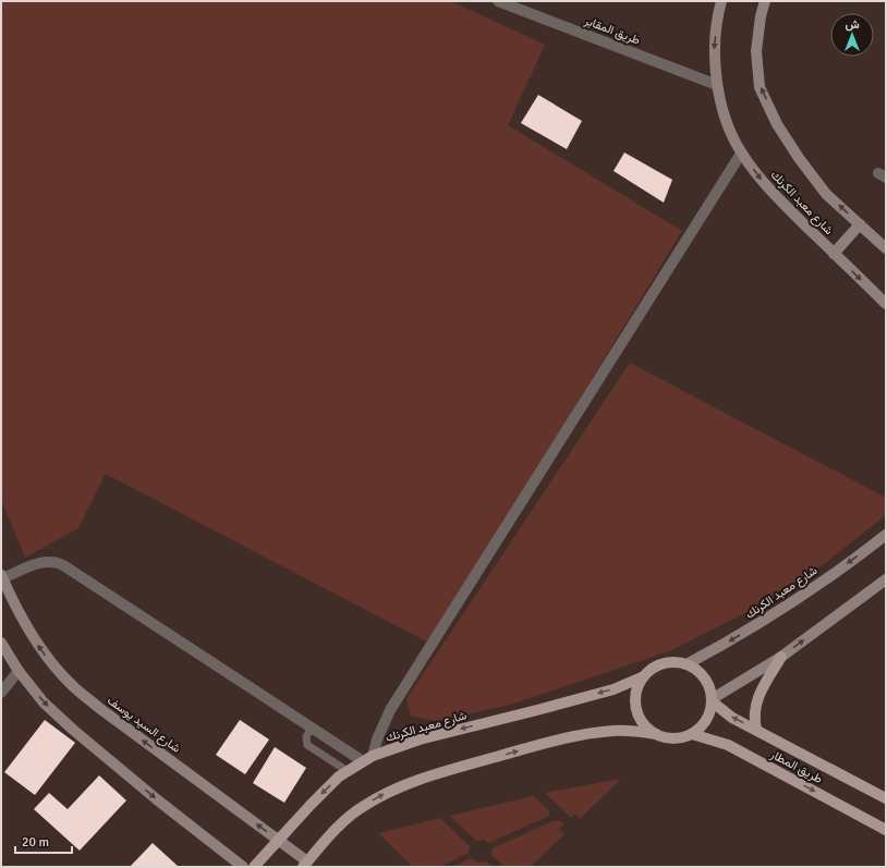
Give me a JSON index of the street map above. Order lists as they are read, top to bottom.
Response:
{
  "streets": {
    "main road": ["شارع معبد الكرنك", "طريق المطار"],
    "street": ["طريق المقابر", "شارع السيد يوسف"]
  },
  "crossings": [
    ["طريق المقابر", "شارع معبد الكرنك"],
    ["شارع معبد الكرنك", "شارع السيد يوسف"],
    ["شارع معبد الكرنك", "طريق المطار"]
  ],
  "scale_bar": "20 m",
  "north": "top"
}
